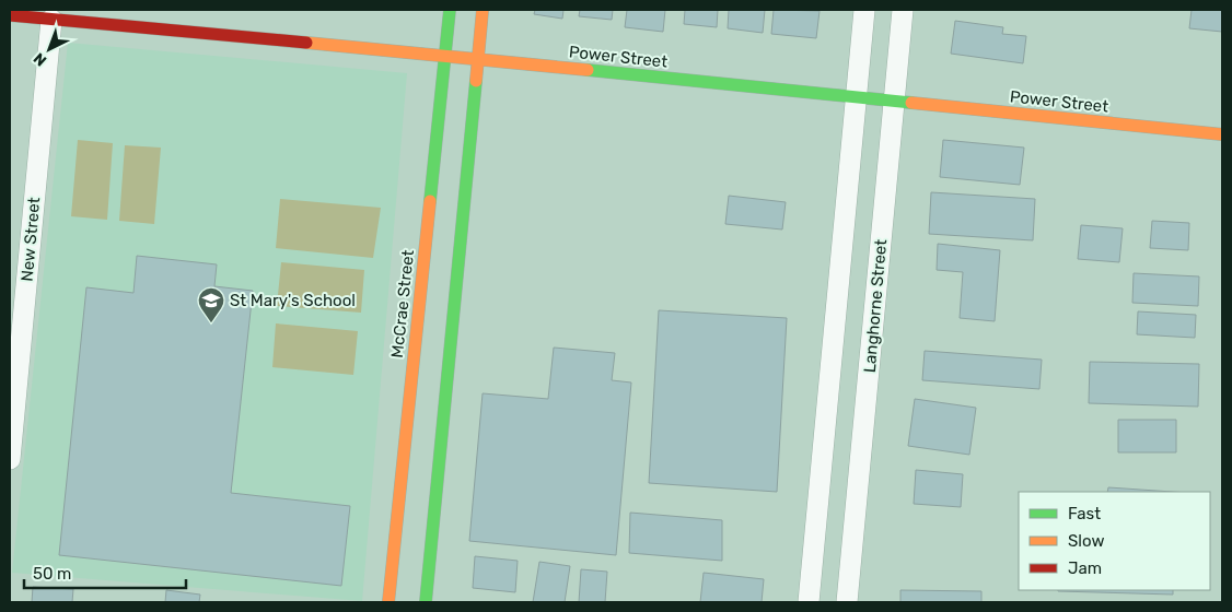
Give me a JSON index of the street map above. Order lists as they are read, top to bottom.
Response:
{
  "streets": {
    "street": [
      "Power Street",
      "New Street",
      "McCrae Street",
      "Langhorne Street"
    ]
  },
  "crossings": [
    ["Power Street", "New Street"],
    ["Power Street", "McCrae Street"],
    ["Power Street", "Langhorne Street"]
  ],
  "places": {
    "school or university": ["St Mary's School"]
  },
  "legend": ["Fast", "Slow", "Jam"],
  "scale_bar": "50 m",
  "north": "bottom left"
}
